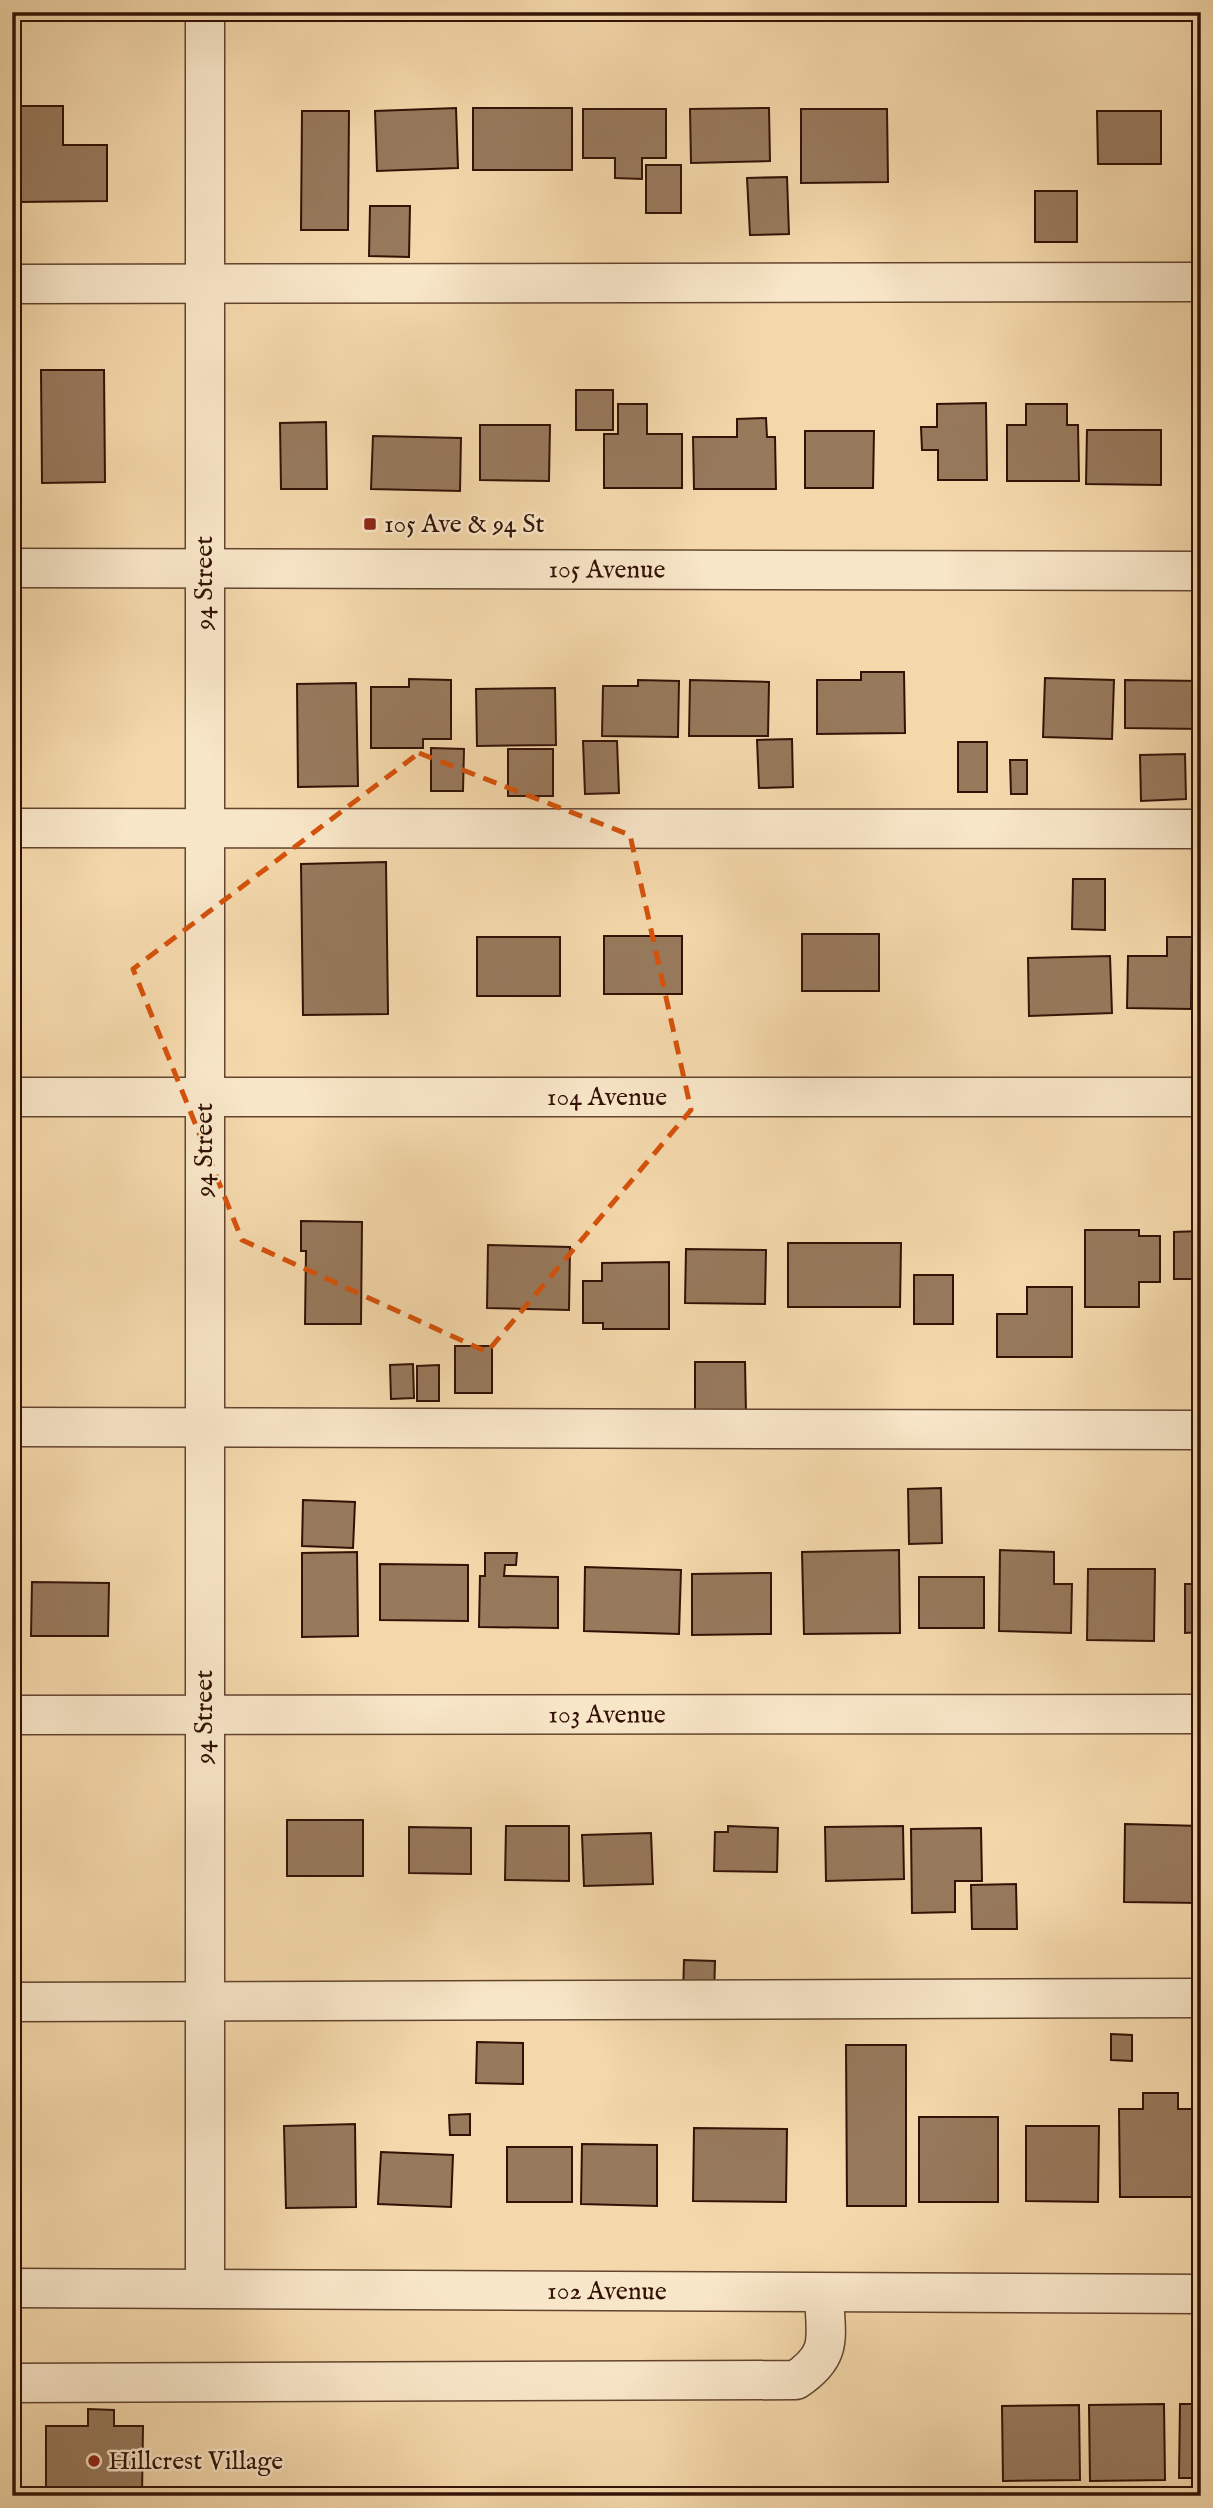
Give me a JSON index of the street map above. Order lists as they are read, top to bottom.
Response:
{
  "streets": {
    "street": [
      "105 Avenue",
      "94 Street",
      "104 Avenue",
      "103 Avenue",
      "102 Avenue"
    ]
  },
  "crossings": [
    ["105 Avenue", "94 Street"],
    ["94 Street", "104 Avenue"],
    ["94 Street", "103 Avenue"],
    ["94 Street", "102 Avenue"]
  ],
  "places": {
    "transit": ["105 Ave & 94 St"],
    "other": ["Hillcrest Village"]
  }
}
